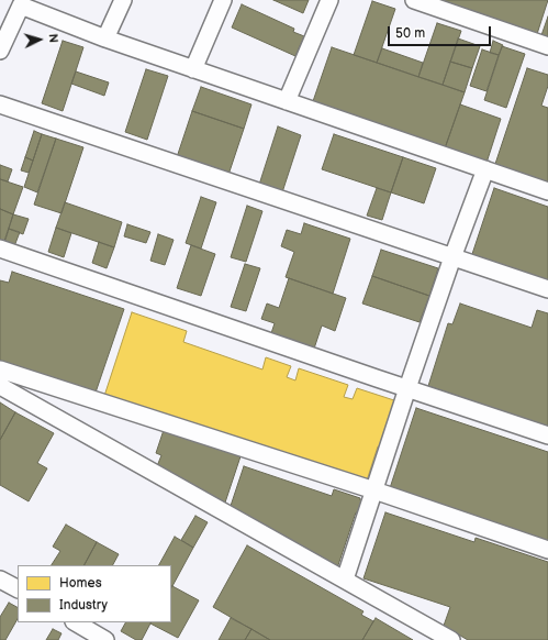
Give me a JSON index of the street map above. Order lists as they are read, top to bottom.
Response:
{
  "legend": ["Homes", "Industry"],
  "scale_bar": "50 m",
  "north": "right"
}
